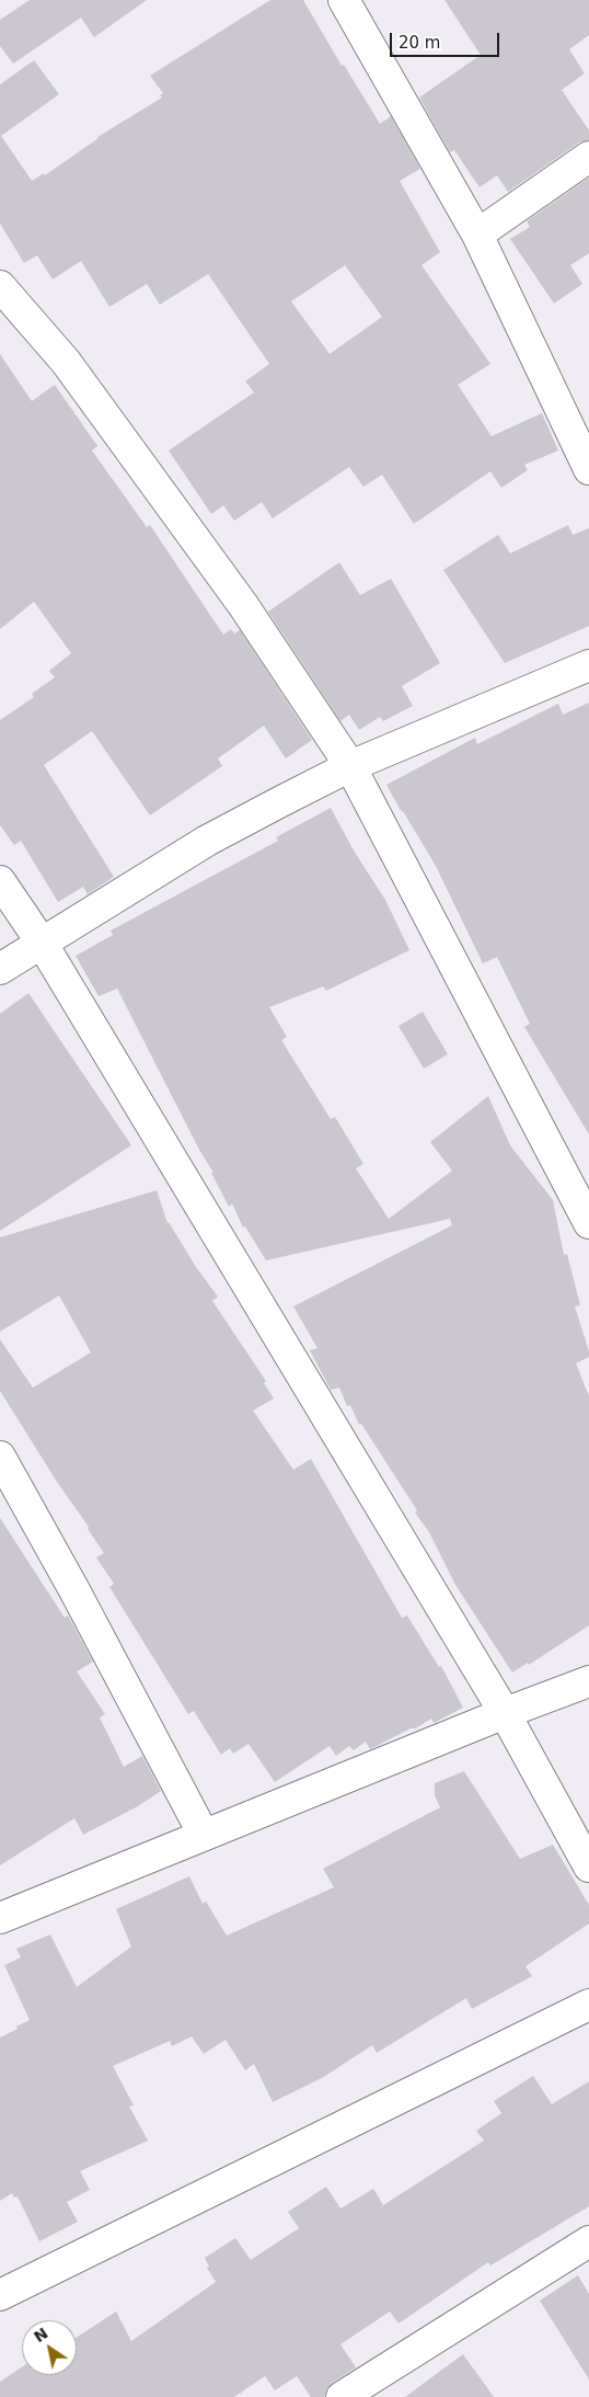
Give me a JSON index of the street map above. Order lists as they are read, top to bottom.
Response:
{
  "scale_bar": "20 m",
  "north": "top left"
}
